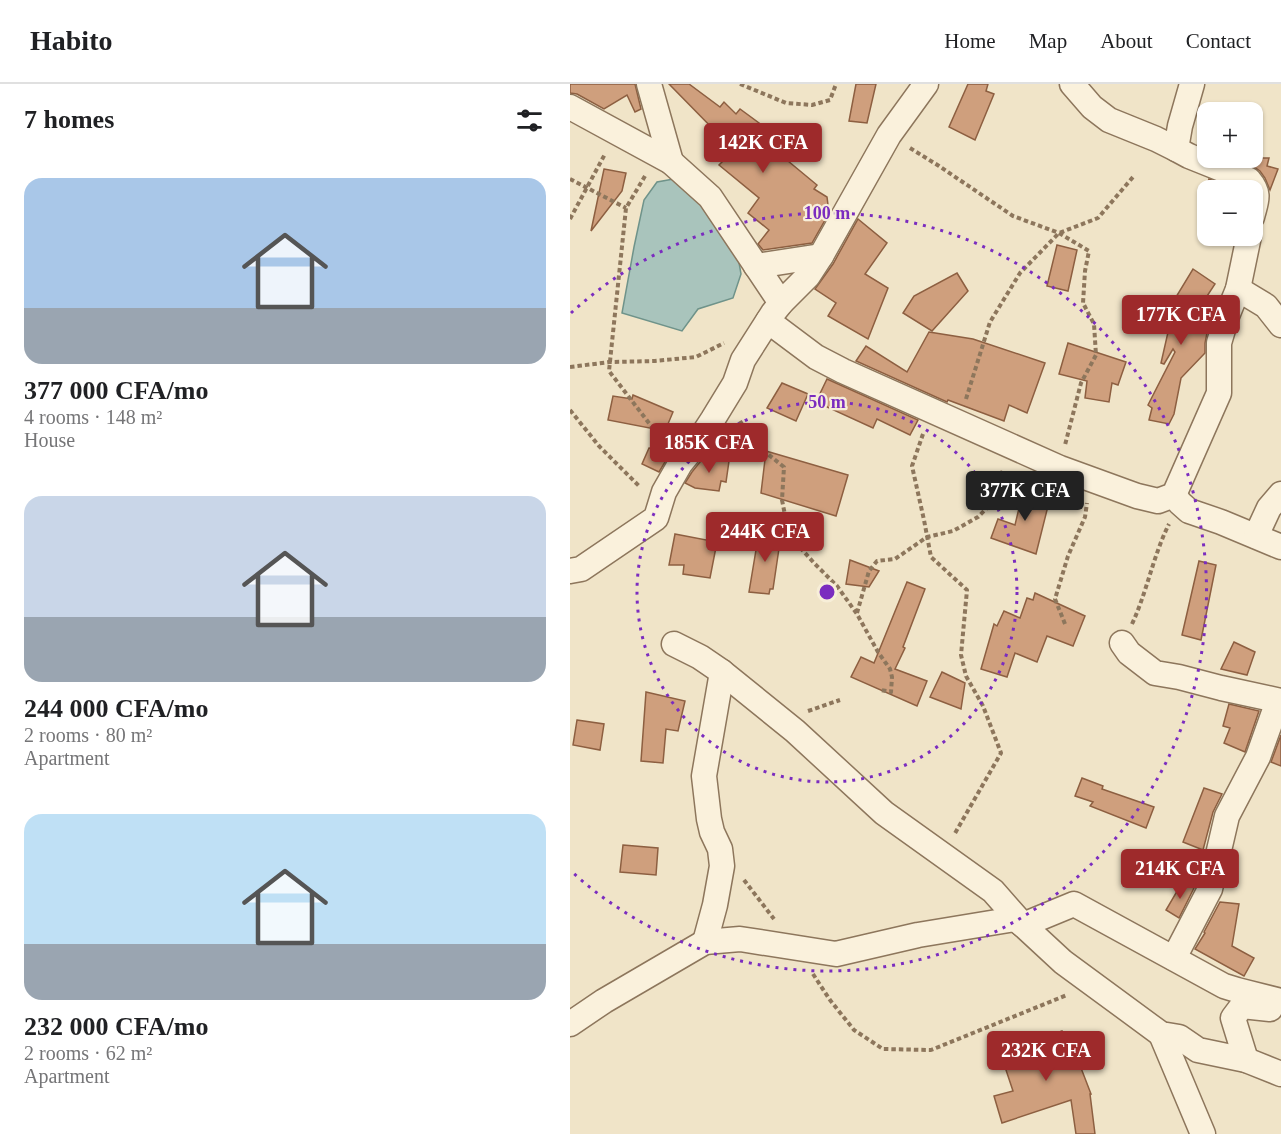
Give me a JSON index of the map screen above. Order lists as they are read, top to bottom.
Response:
{
  "page": {
    "header": "Habito",
    "nav": [
      "Home",
      "Map",
      "About",
      "Contact"
    ],
    "heading": "7 homes",
    "map_buttons": ["+", "−"],
    "price": [
      "142K CFA",
      "177K CFA",
      "185K CFA",
      "377K CFA",
      "244K CFA",
      "214K CFA",
      "232K CFA"
    ],
    "list": [
      {
        "name": "377 000 CFA/mo",
        "note": "4 rooms · 148 m² · House"
      },
      {
        "name": "244 000 CFA/mo",
        "note": "2 rooms · 80 m² · Apartment"
      },
      {
        "name": "232 000 CFA/mo",
        "note": "2 rooms · 62 m² · Apartment"
      }
    ]
  },
  "rings": ["100 m", "50 m"]
}
